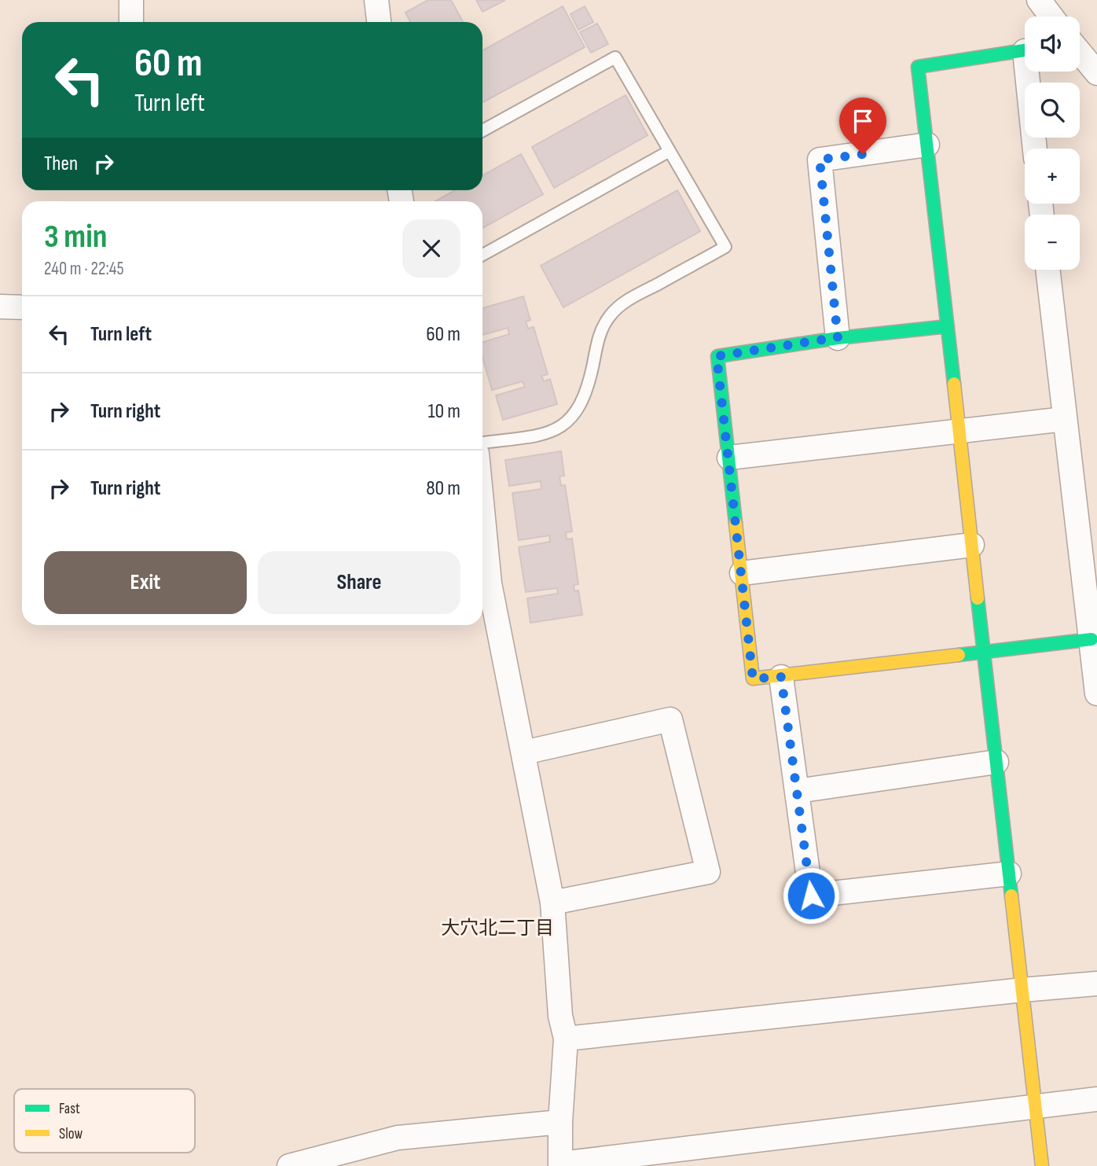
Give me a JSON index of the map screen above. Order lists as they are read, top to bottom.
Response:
{
  "districts": ["大穴北二丁目"],
  "legend": ["Fast", "Slow"],
  "page": {
    "map_buttons": ["+", "−"],
    "turn": ["60 m", "Turn left"],
    "then": "Then",
    "heading": ["3 min", "240 m · 22:45"],
    "list": [
      {
        "name": "Turn left",
        "value": "60 m"
      },
      {
        "name": "Turn right",
        "value": "10 m"
      },
      {
        "name": "Turn right",
        "value": "80 m"
      }
    ],
    "buttons": ["Exit", "Share"]
  }
}
